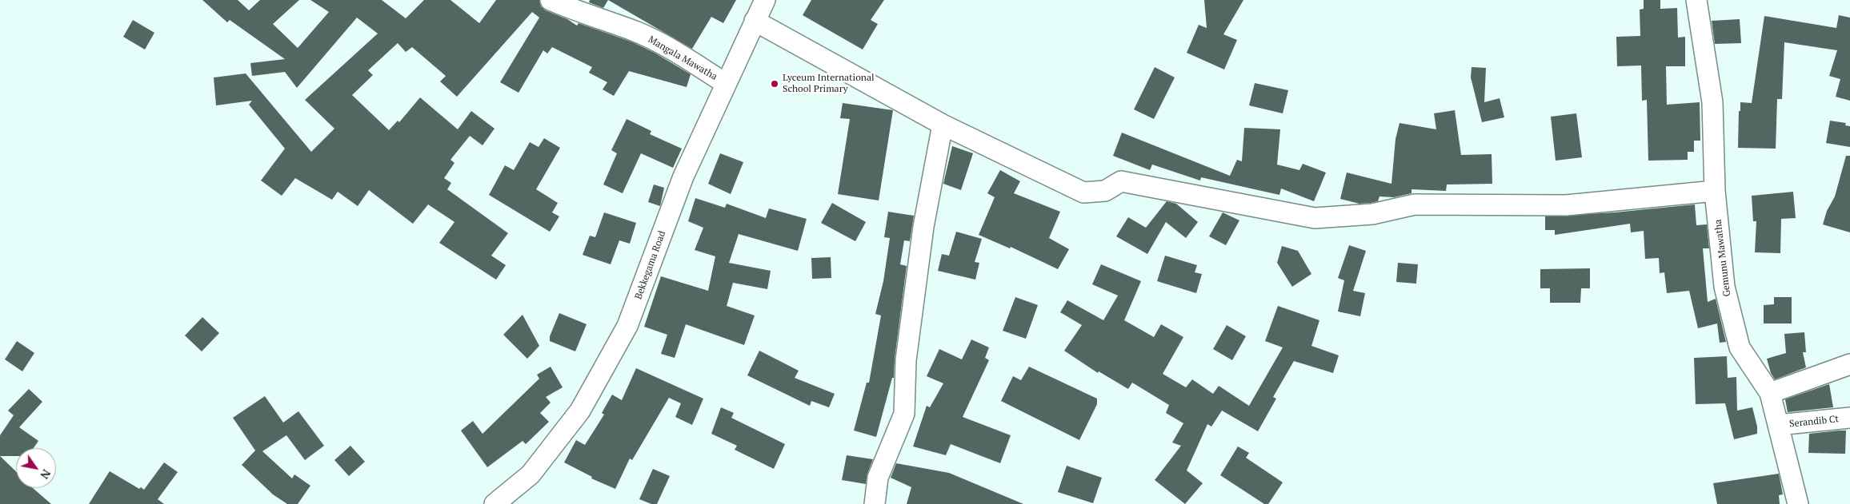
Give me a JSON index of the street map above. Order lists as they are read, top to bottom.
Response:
{
  "streets": {
    "street": [
      "Mangala Mawatha",
      "Gemunu Mawatha",
      "Bekkegama Road",
      "Serandib Ct"
    ]
  },
  "crossings": [
    ["Mangala Mawatha", "Bekkegama Road"],
    ["Gemunu Mawatha", "Serandib Ct"]
  ],
  "places": ["Lyceum International School Primary"],
  "north": "bottom right"
}
